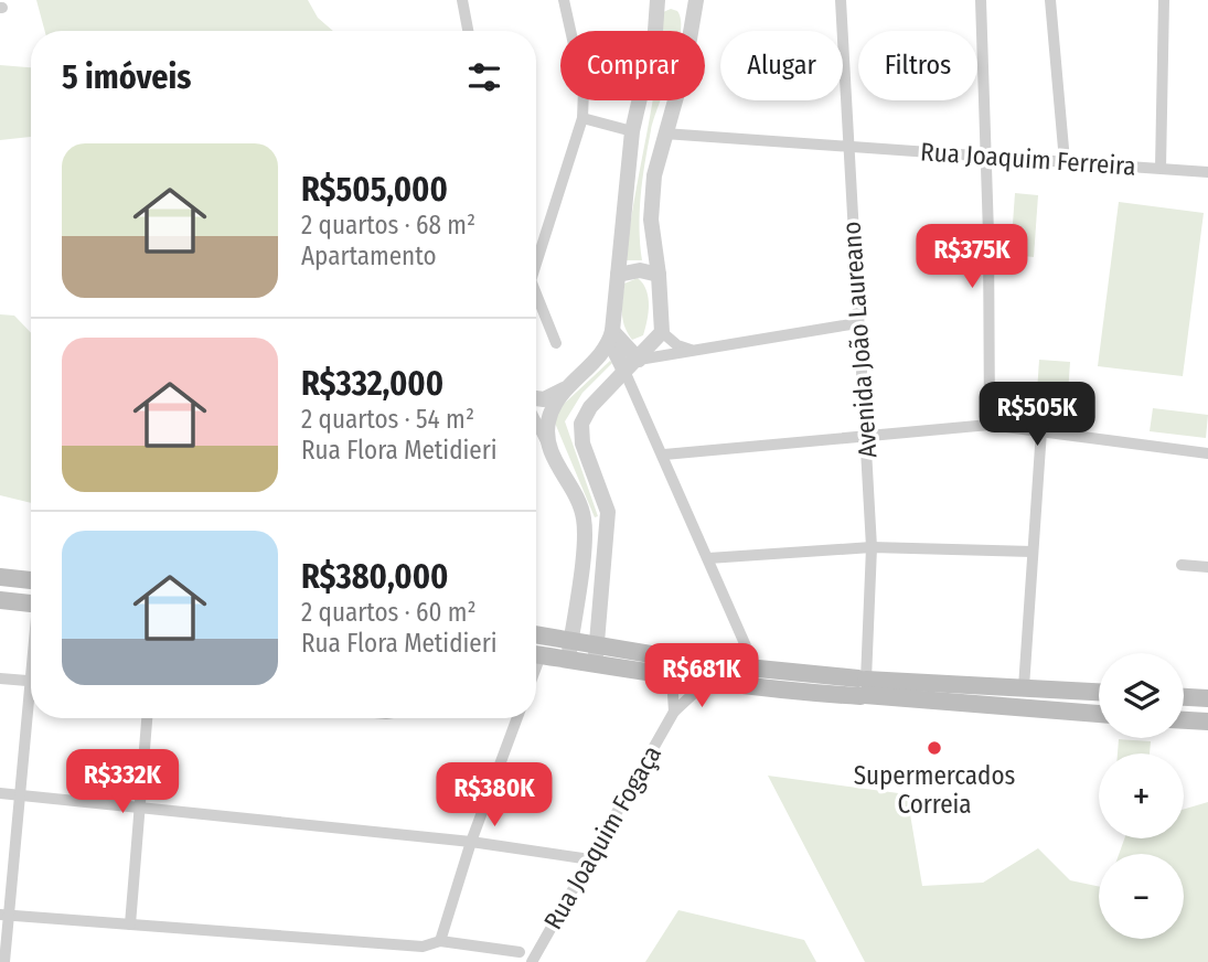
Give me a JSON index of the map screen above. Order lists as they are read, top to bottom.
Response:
{
  "streets": {
    "street": ["Rua Joaquim Ferreira", "Avenida João Laureano", "Rua Joaquim Fogaça"]
  },
  "crossings": [
    ["Rua Joaquim Ferreira", "Avenida João Laureano"]
  ],
  "places": ["Supermercados Correia"],
  "page": {
    "chip": ["Comprar", "Alugar", "Filtros"],
    "heading": "5 imóveis",
    "list": [
      {
        "name": "R$505,000",
        "note": "2 quartos · 68 m² · Apartamento"
      },
      {
        "name": "R$332,000",
        "note": "2 quartos · 54 m² · Rua Flora Metidieri"
      },
      {
        "name": "R$380,000",
        "note": "2 quartos · 60 m² · Rua Flora Metidieri"
      }
    ],
    "price": [
      "R$375K",
      "R$505K",
      "R$681K",
      "R$332K",
      "R$380K"
    ],
    "map_buttons": ["+", "−"]
  }
}
